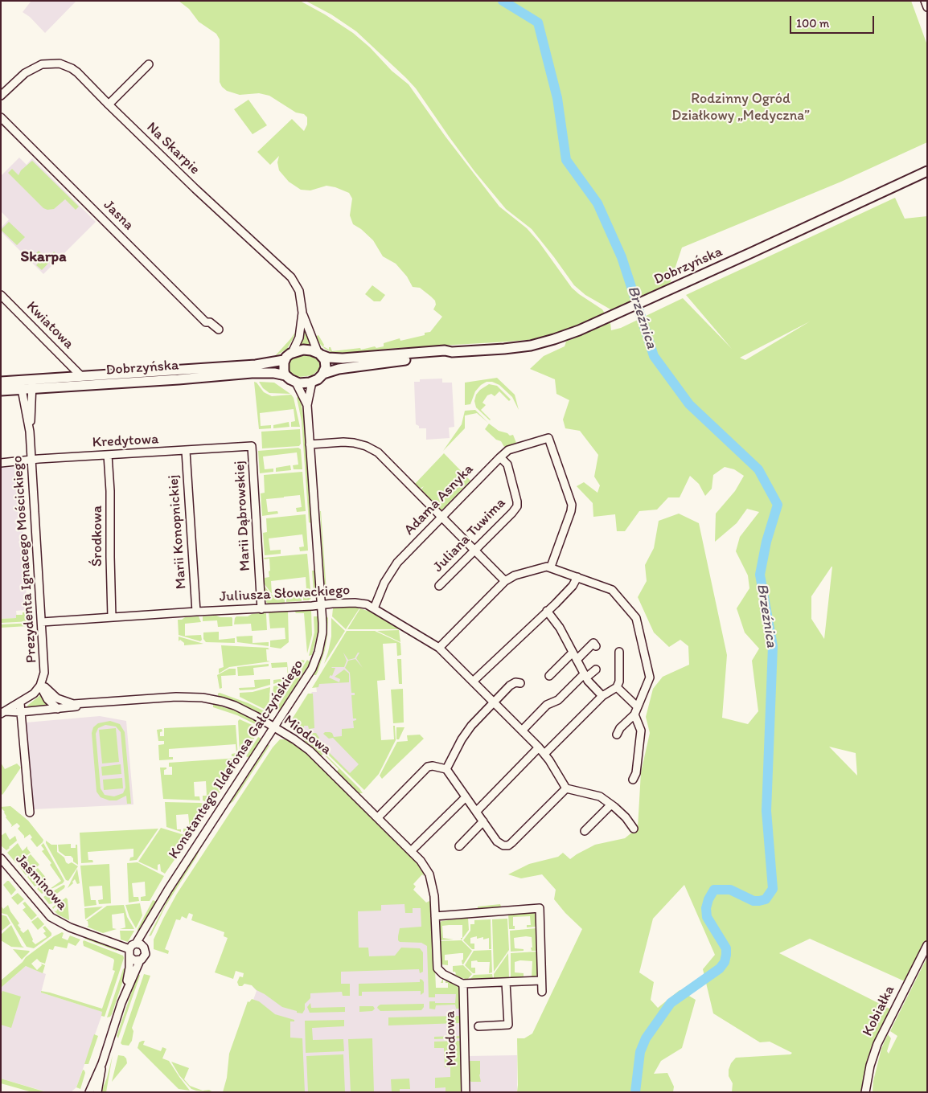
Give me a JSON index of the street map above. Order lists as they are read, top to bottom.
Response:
{
  "streets": {
    "main road": ["Dobrzyńska"],
    "street": [
      "Na Skarpie",
      "Jasna",
      "Kwiatowa",
      "Kredytowa",
      "Adama Asnyka",
      "Marii Dąbrowskiej",
      "Marii Konopnickiej",
      "Juliana Tuwima",
      "Środkowa",
      "Prezydenta Ignacego Mościckiego",
      "Juliusza Słowackiego",
      "Miodowa",
      "Konstantego Ildefonsa Gałczyńskiego",
      "Jaśminowa",
      "Kobiałka"
    ]
  },
  "crossings": [
    ["Dobrzyńska", "Kwiatowa"],
    ["Dobrzyńska", "Prezydenta Ignacego Mościckiego"],
    ["Dobrzyńska", "Konstantego Ildefonsa Gałczyńskiego"],
    ["Kredytowa", "Marii Dąbrowskiej"],
    ["Kredytowa", "Marii Konopnickiej"],
    ["Kredytowa", "Środkowa"],
    ["Kredytowa", "Prezydenta Ignacego Mościckiego"],
    ["Adama Asnyka", "Juliana Tuwima"],
    ["Adama Asnyka", "Juliusza Słowackiego"],
    ["Marii Dąbrowskiej", "Juliusza Słowackiego"],
    ["Marii Konopnickiej", "Juliusza Słowackiego"],
    ["Środkowa", "Juliusza Słowackiego"],
    ["Prezydenta Ignacego Mościckiego", "Juliusza Słowackiego"],
    ["Juliusza Słowackiego", "Konstantego Ildefonsa Gałczyńskiego"],
    ["Miodowa", "Konstantego Ildefonsa Gałczyńskiego"],
    ["Konstantego Ildefonsa Gałczyńskiego", "Jaśminowa"]
  ],
  "districts": ["Skarpa"],
  "water": ["Brzeźnica"],
  "parks": ["Rodzinny Ogród Działkowy „Medyczna”"],
  "scale_bar": "100 m"
}
